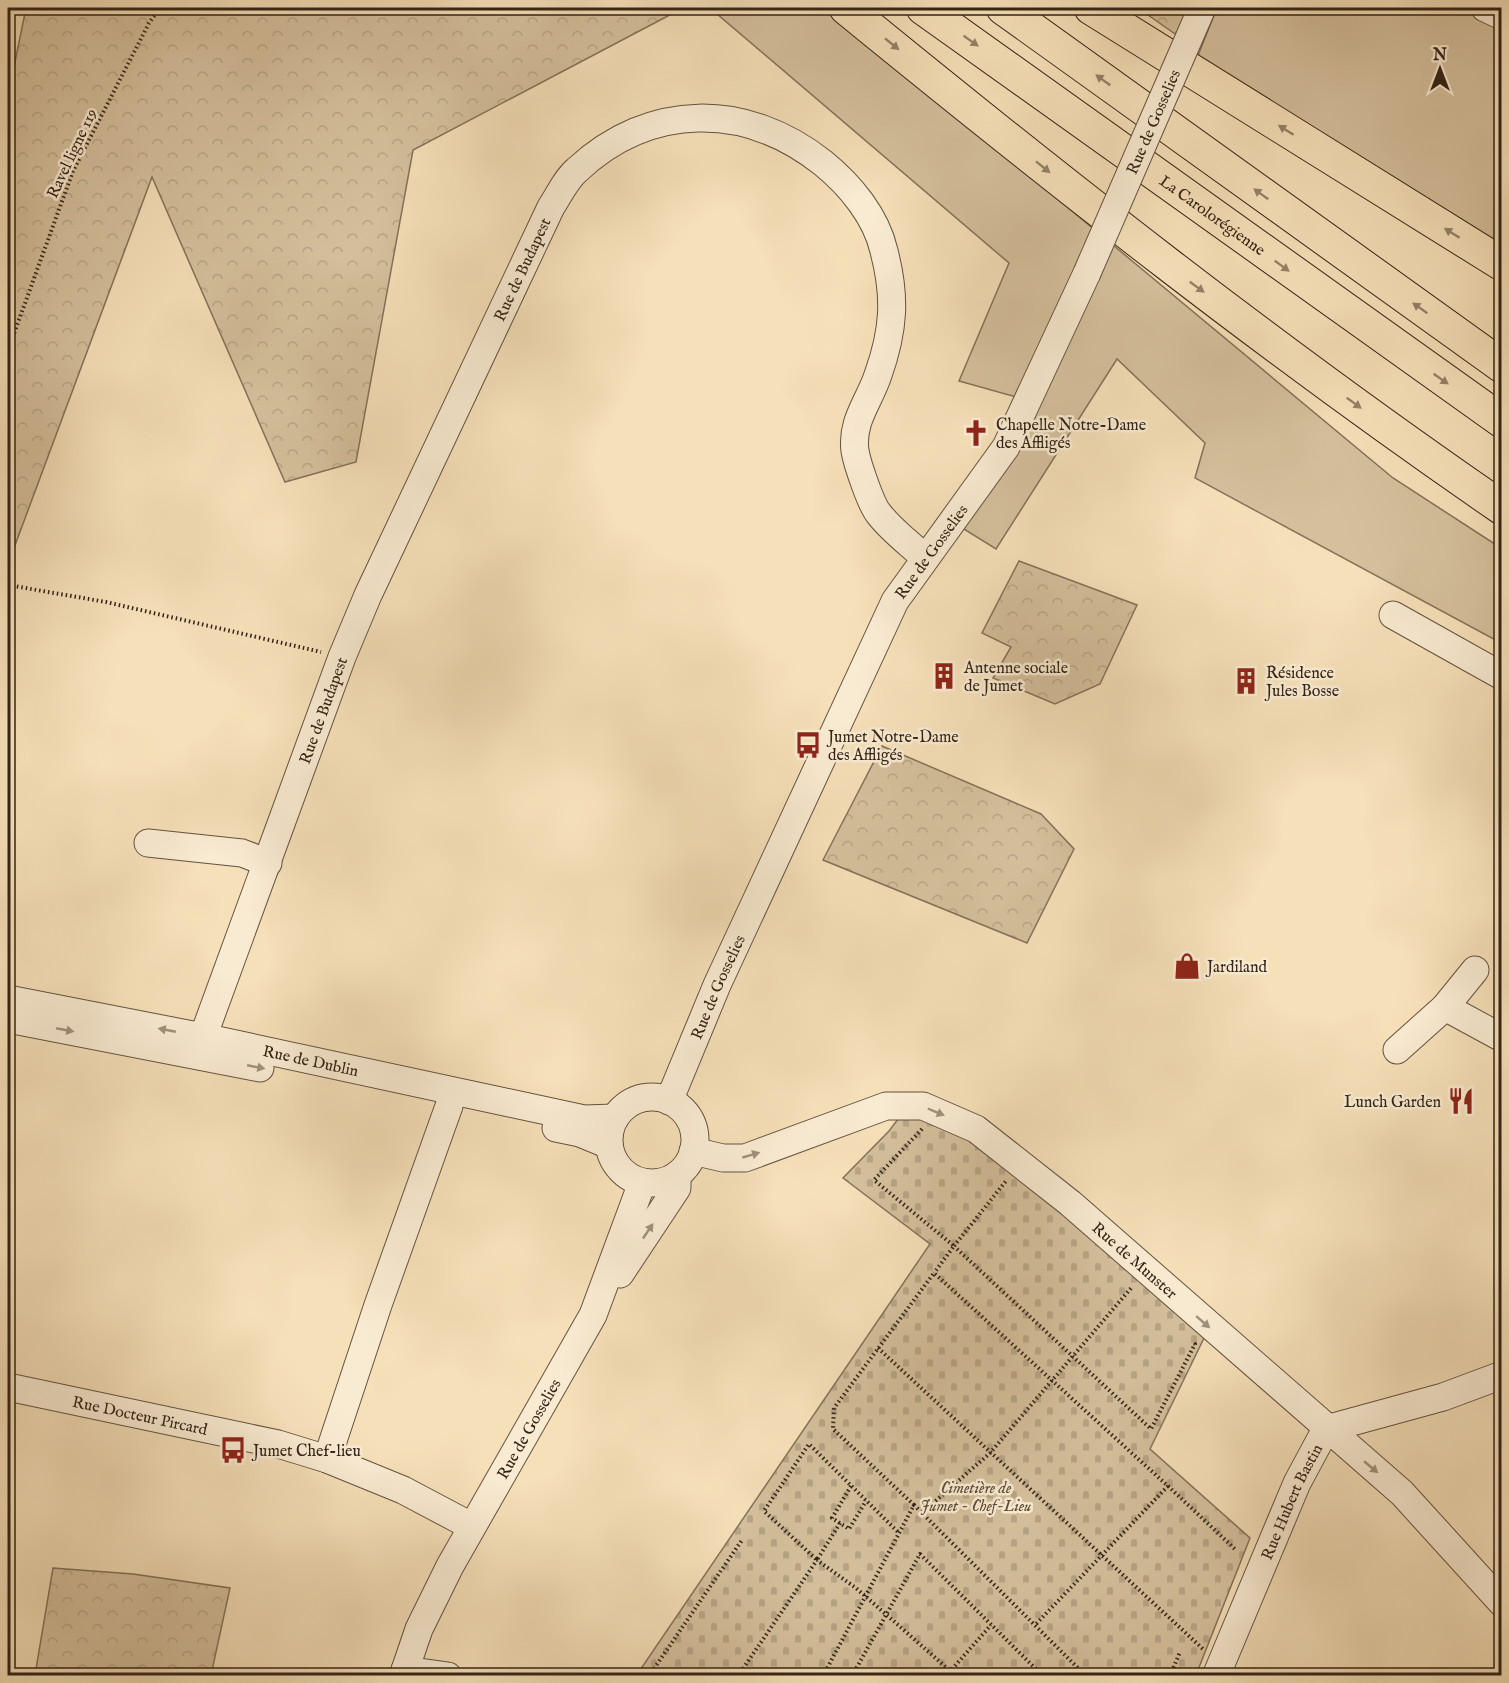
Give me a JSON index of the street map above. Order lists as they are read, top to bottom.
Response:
{
  "streets": {
    "highway": ["La Carolorégienne"],
    "street": [
      "Rue de Gosselies",
      "Rue de Budapest",
      "Rue de Dublin",
      "Rue de Munster",
      "Rue Docteur Pircard",
      "Rue Hubert Bastin"
    ],
    "path": ["Ravel ligne 119"]
  },
  "crossings": [
    ["Rue de Gosselies", "Rue de Budapest"],
    ["Rue de Gosselies", "Rue de Dublin"],
    ["Rue de Gosselies", "Rue de Munster"],
    ["Rue de Gosselies", "Rue Docteur Pircard"],
    ["Rue de Budapest", "Rue de Dublin"],
    ["Rue de Dublin", "Rue de Munster"],
    ["Rue de Munster", "Rue Hubert Bastin"]
  ],
  "one_way": ["Rue de Munster"],
  "parks": ["Cimetière de Jumet - Chef-Lieu"],
  "places": {
    "church": ["Chapelle Notre-Dame des Affligés"],
    "building": ["Antenne sociale de Jumet", "Résidence Jules Bosse"],
    "bus stop": ["Jumet Notre-Dame des Affligés", "Jumet Chef-lieu"],
    "shop": ["Jardiland"],
    "restaurant": ["Lunch Garden"]
  },
  "north": "top"
}
